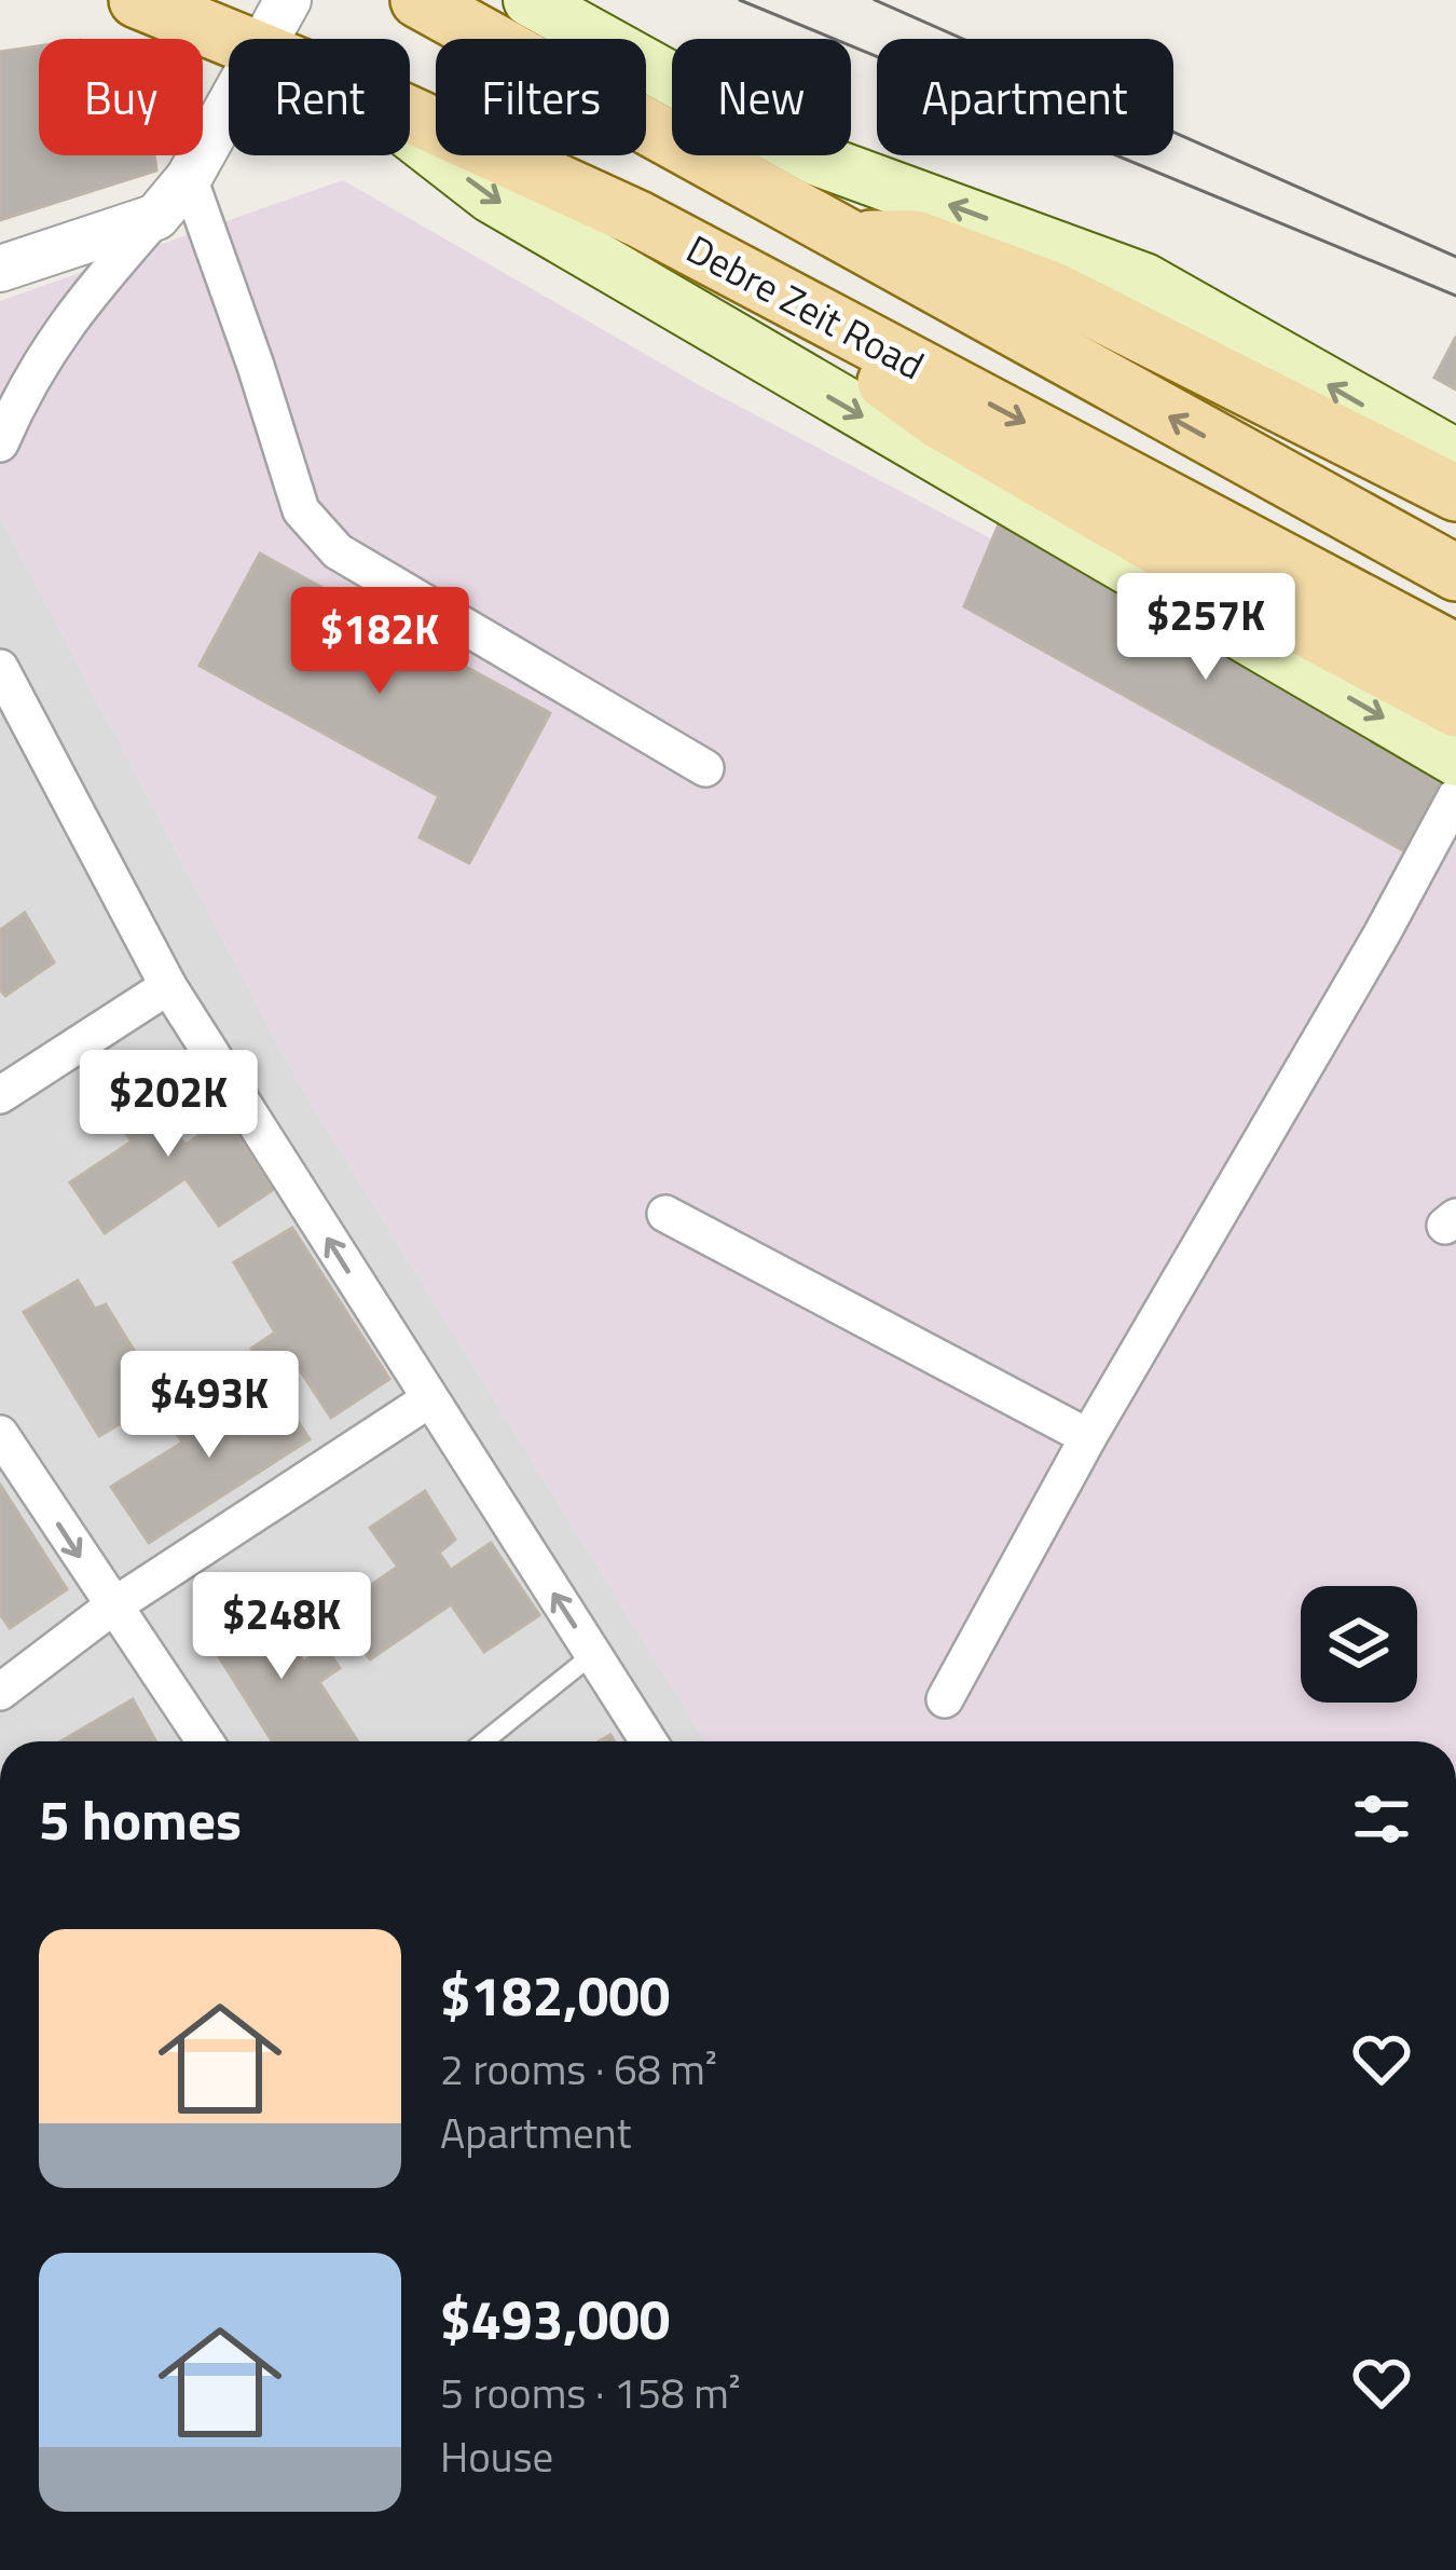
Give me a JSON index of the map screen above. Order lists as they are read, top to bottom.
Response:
{
  "streets": {
    "main road": ["Debre Zeit Road"]
  },
  "page": {
    "chip": [
      "Buy",
      "Rent",
      "Filters",
      "New",
      "Apartment"
    ],
    "price": [
      "$257K",
      "$182K",
      "$202K",
      "$493K",
      "$248K"
    ],
    "heading": "5 homes",
    "list": [
      {
        "name": "$182,000",
        "note": "2 rooms · 68 m² · Apartment"
      },
      {
        "name": "$493,000",
        "note": "5 rooms · 158 m² · House"
      }
    ]
  }
}
